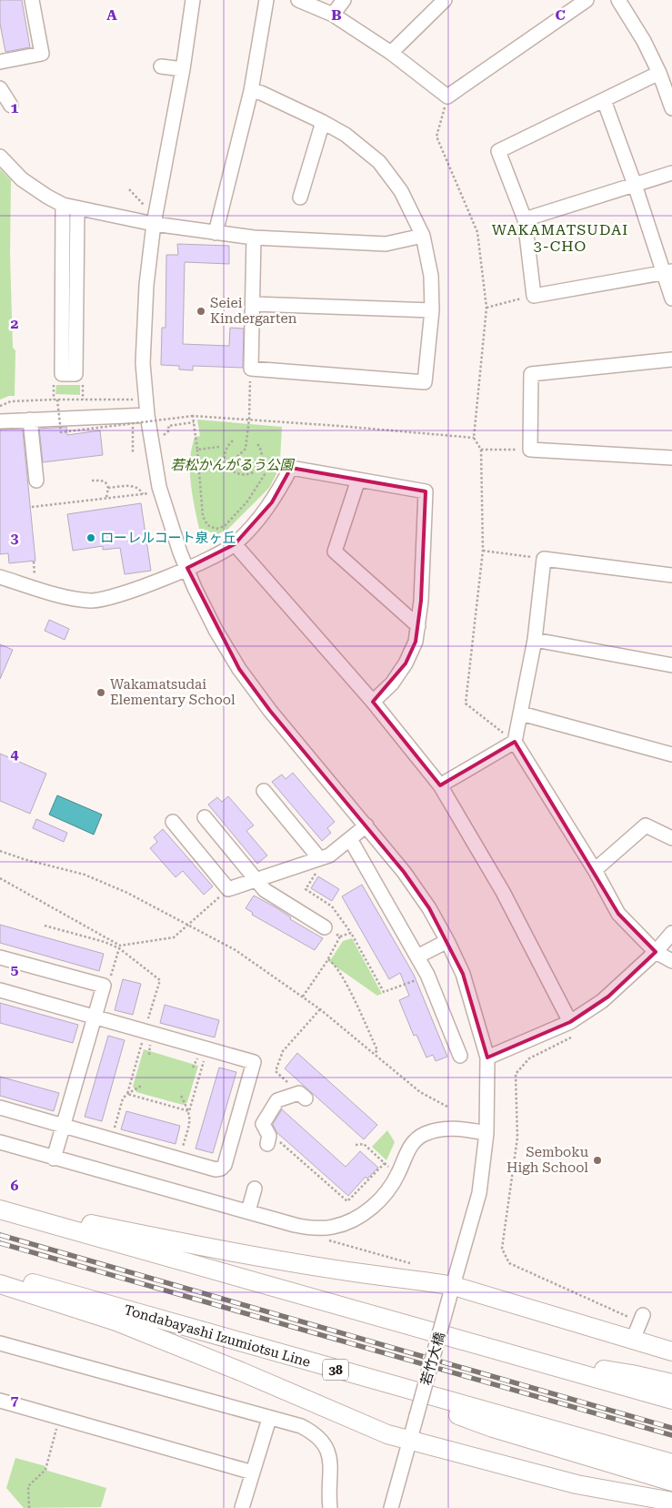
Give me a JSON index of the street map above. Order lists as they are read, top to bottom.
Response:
{
  "streets": {
    "main road": ["Tondabayashi Izumiotsu Line", "38"],
    "street": ["若竹大橋"]
  },
  "districts": ["WAKAMATSUDAI 3-CHO"],
  "parks": ["若松かんがるう公園"],
  "places": [
    "Seiei Kindergarten",
    "ローレルコート泉ヶ丘",
    "Wakamatsudai Elementary School",
    "Semboku High School"
  ],
  "grid": {
    "columns": ["A", "B", "C"],
    "rows": [
      "1",
      "2",
      "3",
      "4",
      "5",
      "6",
      "7"
    ]
  }
}
